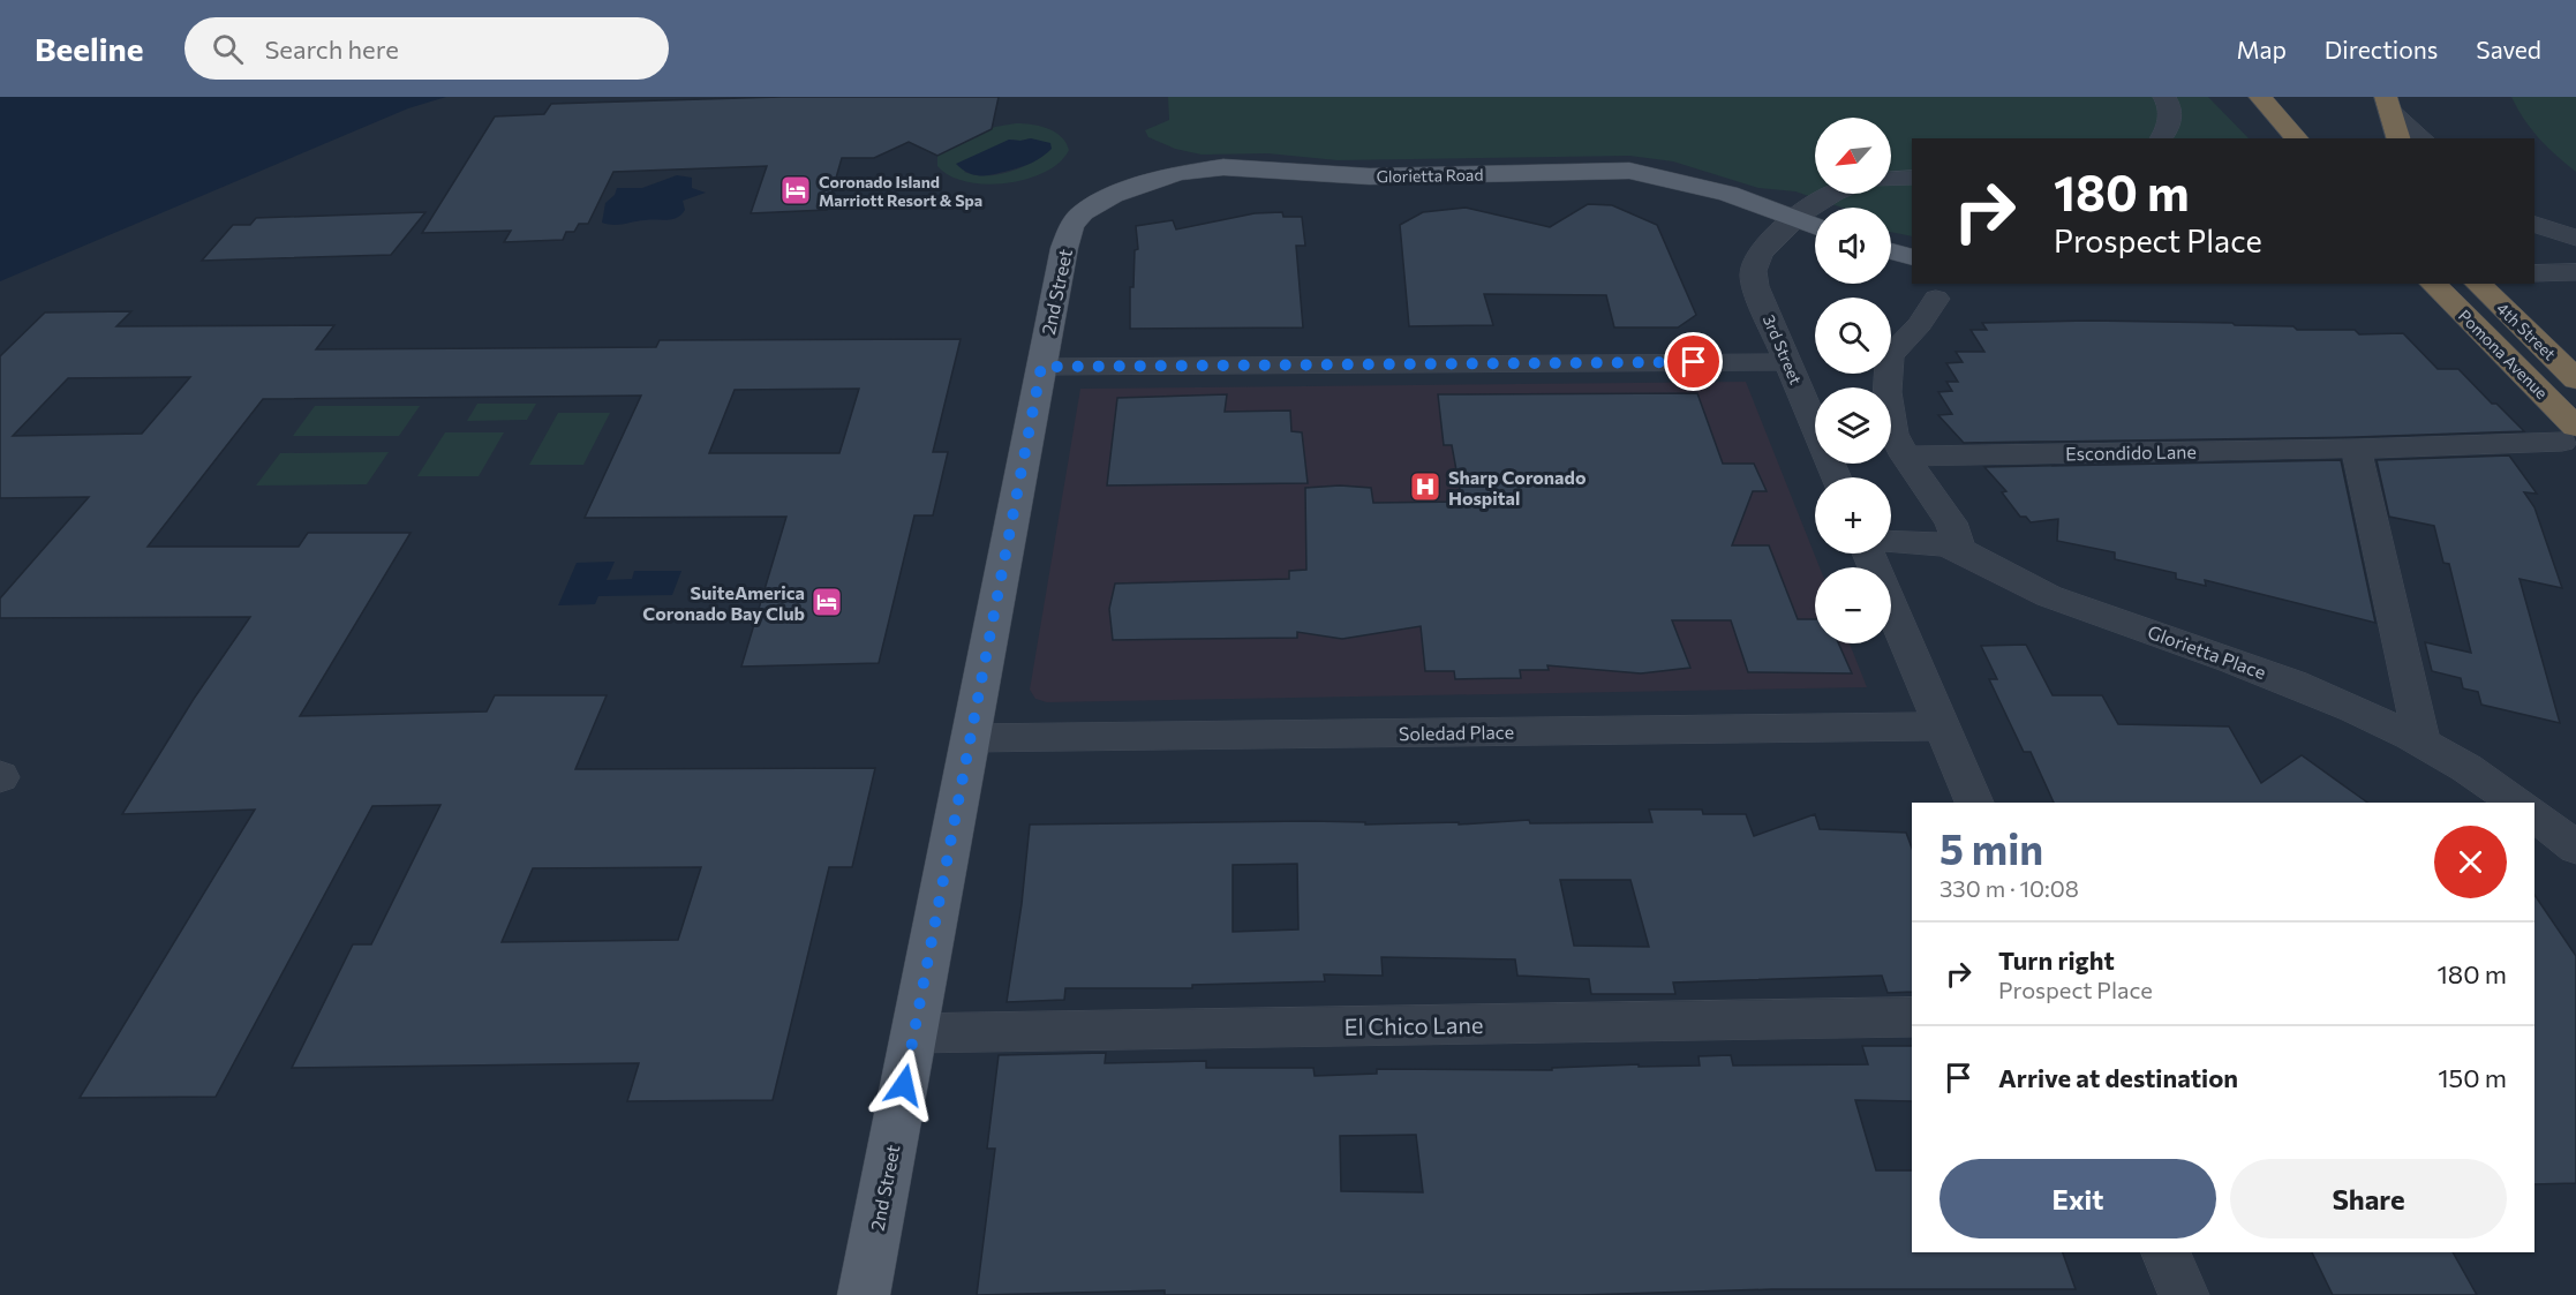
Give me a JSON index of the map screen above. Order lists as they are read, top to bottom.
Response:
{
  "streets": {
    "highway": ["4th Street", "Pomona Avenue"],
    "main road": ["Glorietta Road", "2nd Street"],
    "street": [
      "3rd Street",
      "Escondido Lane",
      "Glorietta Place",
      "Soledad Place",
      "El Chico Lane"
    ]
  },
  "crossings": [
    ["Glorietta Road", "2nd Street"],
    ["Glorietta Road", "3rd Street"],
    ["2nd Street", "Soledad Place"],
    ["2nd Street", "El Chico Lane"],
    ["Pomona Avenue", "Escondido Lane"]
  ],
  "places": {
    "hotel": ["Coronado Island Marriott Resort & Spa", "SuiteAmerica Coronado Bay Club"],
    "hospital": ["Sharp Coronado Hospital"]
  },
  "north": "bottom left",
  "page": {
    "header": "Beeline",
    "search": "Search here",
    "nav": ["Map", "Directions", "Saved"],
    "map_buttons": ["+", "−"],
    "turn": ["180 m", "Prospect Place"],
    "heading": ["5 min", "330 m · 10:08"],
    "list": [
      {
        "name": "Turn right",
        "note": "Prospect Place",
        "value": "180 m"
      },
      {
        "name": "Arrive at destination",
        "value": "150 m"
      }
    ],
    "buttons": ["Exit", "Share"]
  }
}
